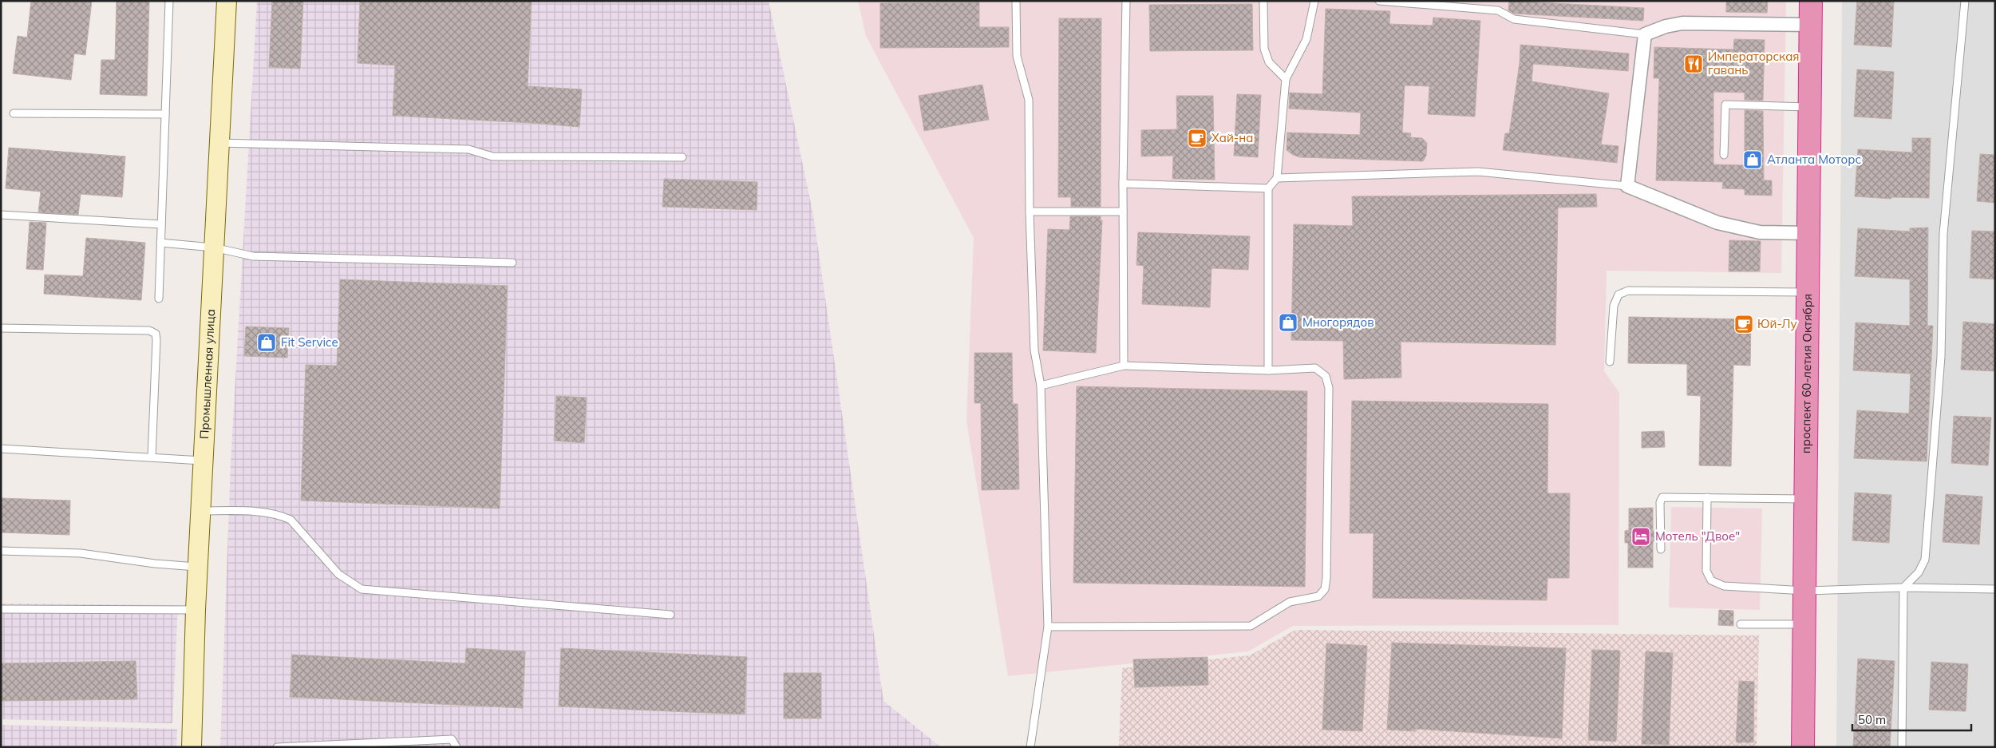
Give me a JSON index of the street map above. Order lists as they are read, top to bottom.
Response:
{
  "streets": {
    "highway": ["проспект 60-летия Октября"],
    "street": ["Промышленная улица"]
  },
  "places": {
    "restaurant": ["Императорская гавань"],
    "cafe": ["Хай-на", "Юй-Лу"],
    "shop": ["Атланта Моторс", "Многорядов", "Fit Service"],
    "hotel": ["Мотель \"Двое\""]
  },
  "scale_bar": "50 m"
}
